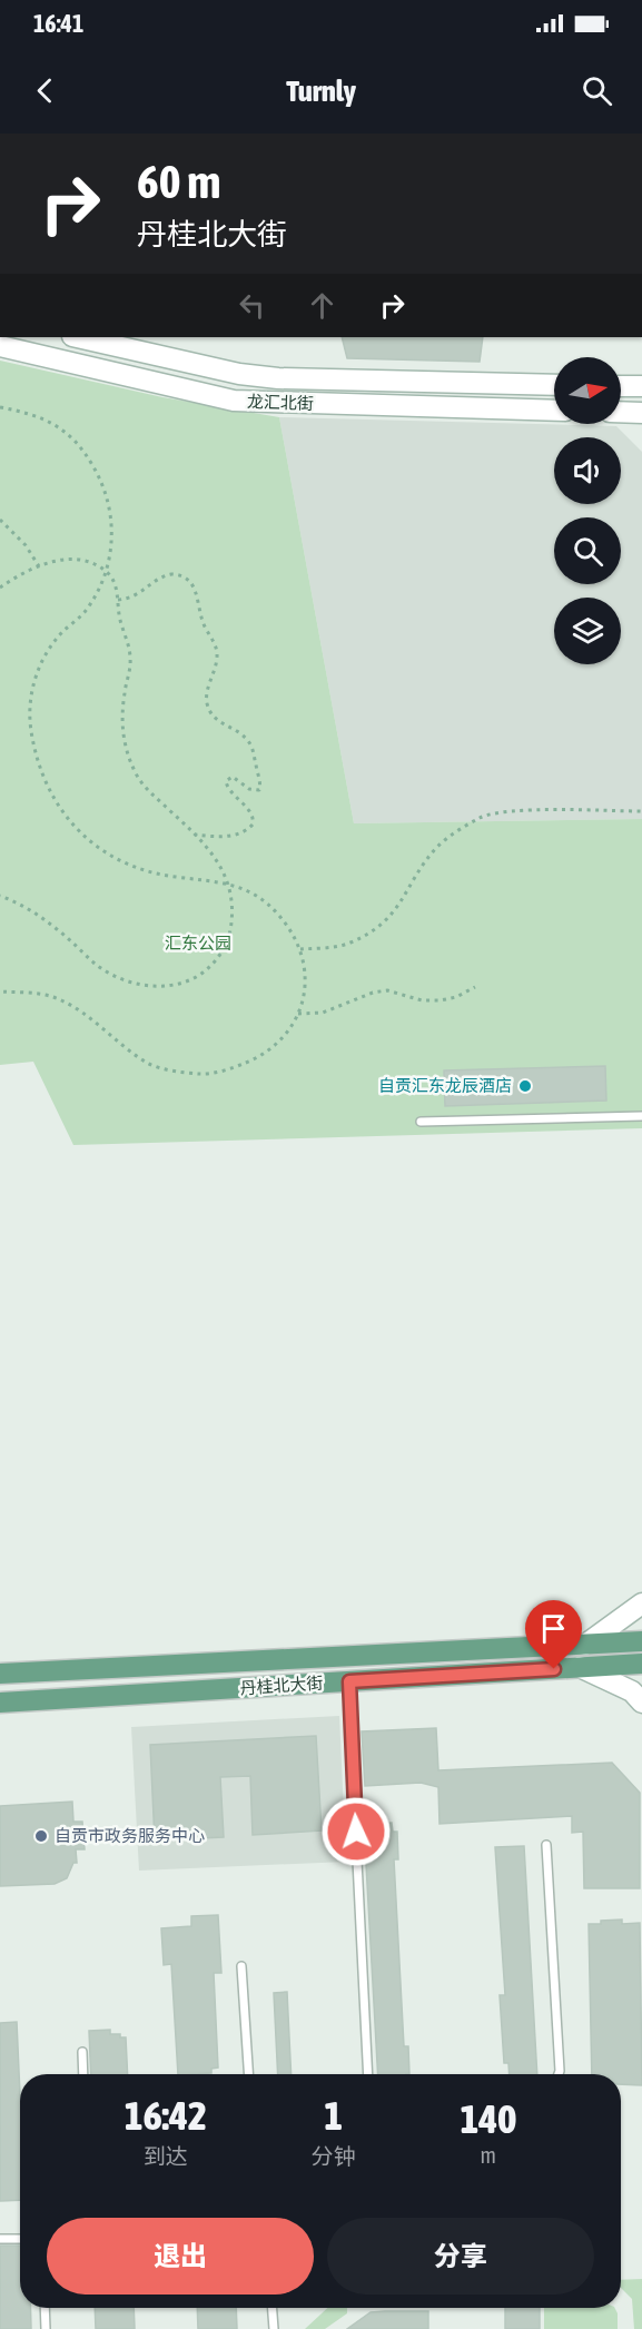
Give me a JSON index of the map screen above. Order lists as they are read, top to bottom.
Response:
{
  "streets": {
    "main road": ["龙汇北街", "丹桂北大街"]
  },
  "parks": ["汇东公园"],
  "places": ["自贡汇东龙辰酒店", "自贡市政务服务中心"],
  "north": "right",
  "page": {
    "status": "16:41",
    "header": "Turnly",
    "turn": ["60 m", "丹桂北大街"],
    "eta": [
      "16:42",
      "到达",
      "1",
      "分钟",
      "140",
      "m"
    ],
    "buttons": ["退出", "分享"]
  }
}
